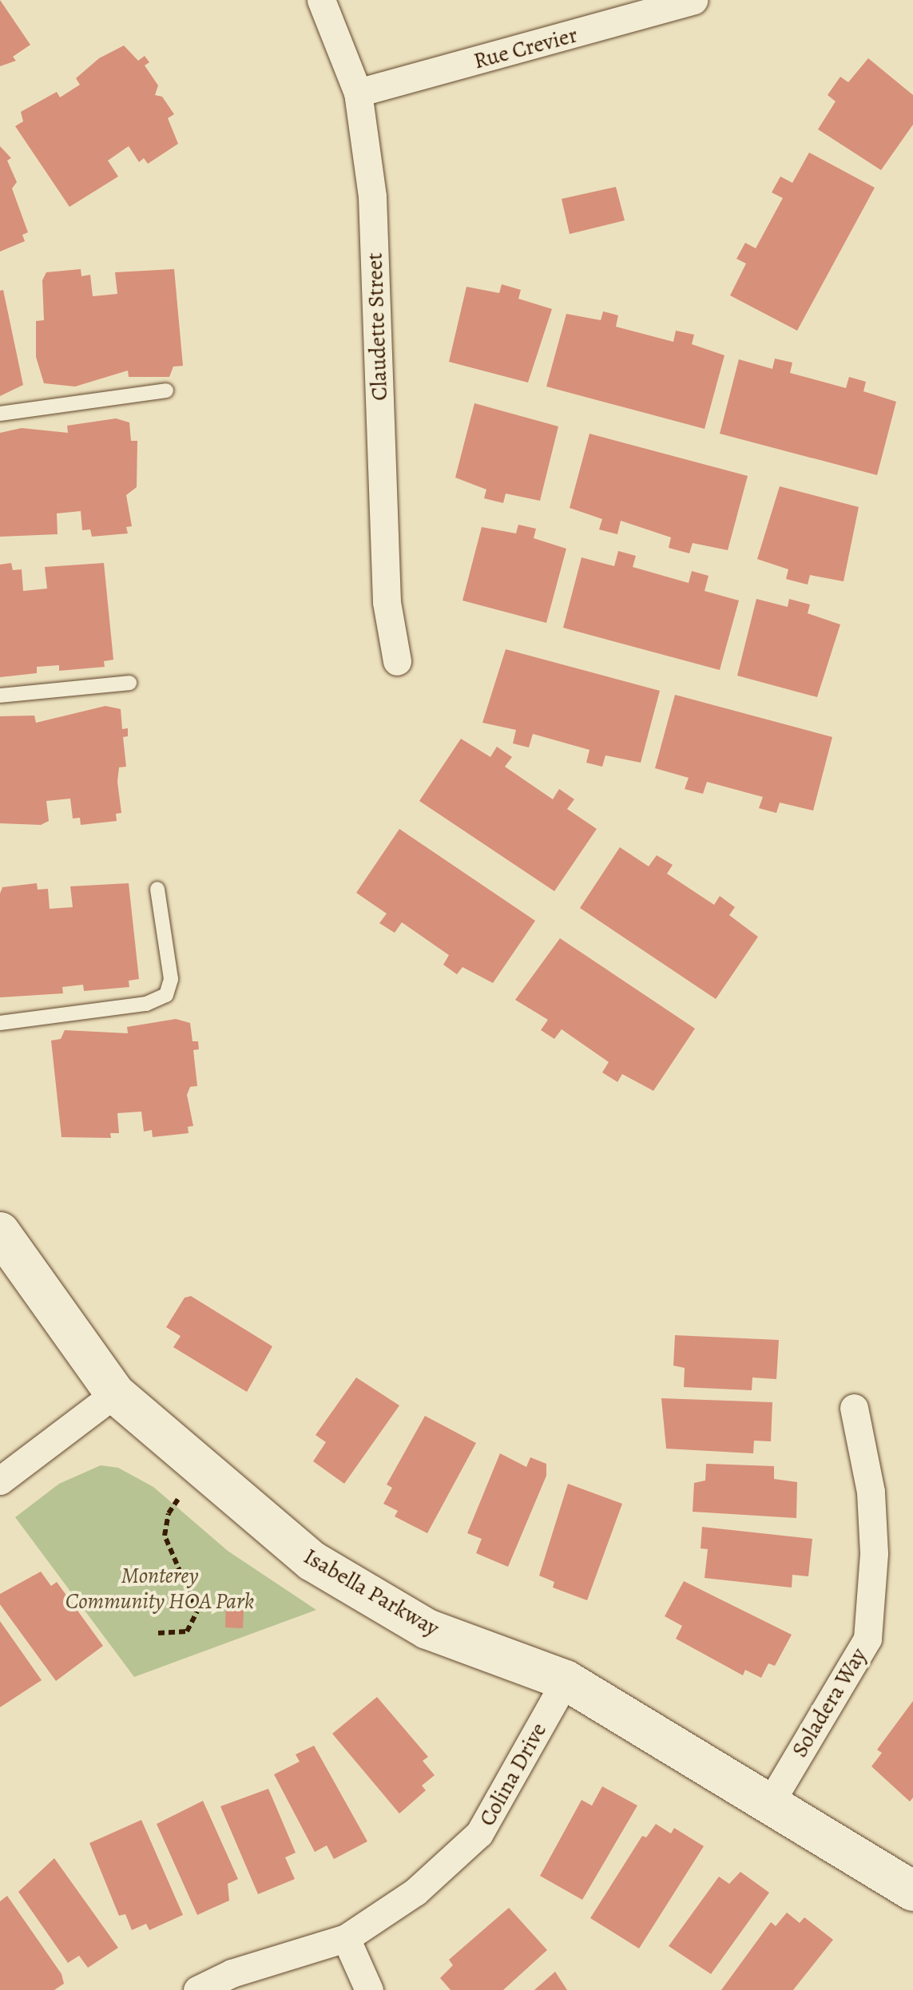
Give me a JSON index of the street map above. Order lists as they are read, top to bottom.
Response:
{
  "streets": {
    "street": [
      "Rue Crevier",
      "Claudette Street",
      "Isabella Parkway",
      "Soladera Way",
      "Colina Drive"
    ]
  },
  "crossings": [
    ["Rue Crevier", "Claudette Street"],
    ["Isabella Parkway", "Soladera Way"],
    ["Isabella Parkway", "Colina Drive"]
  ],
  "parks": ["Monterey Community HOA Park"]
}
